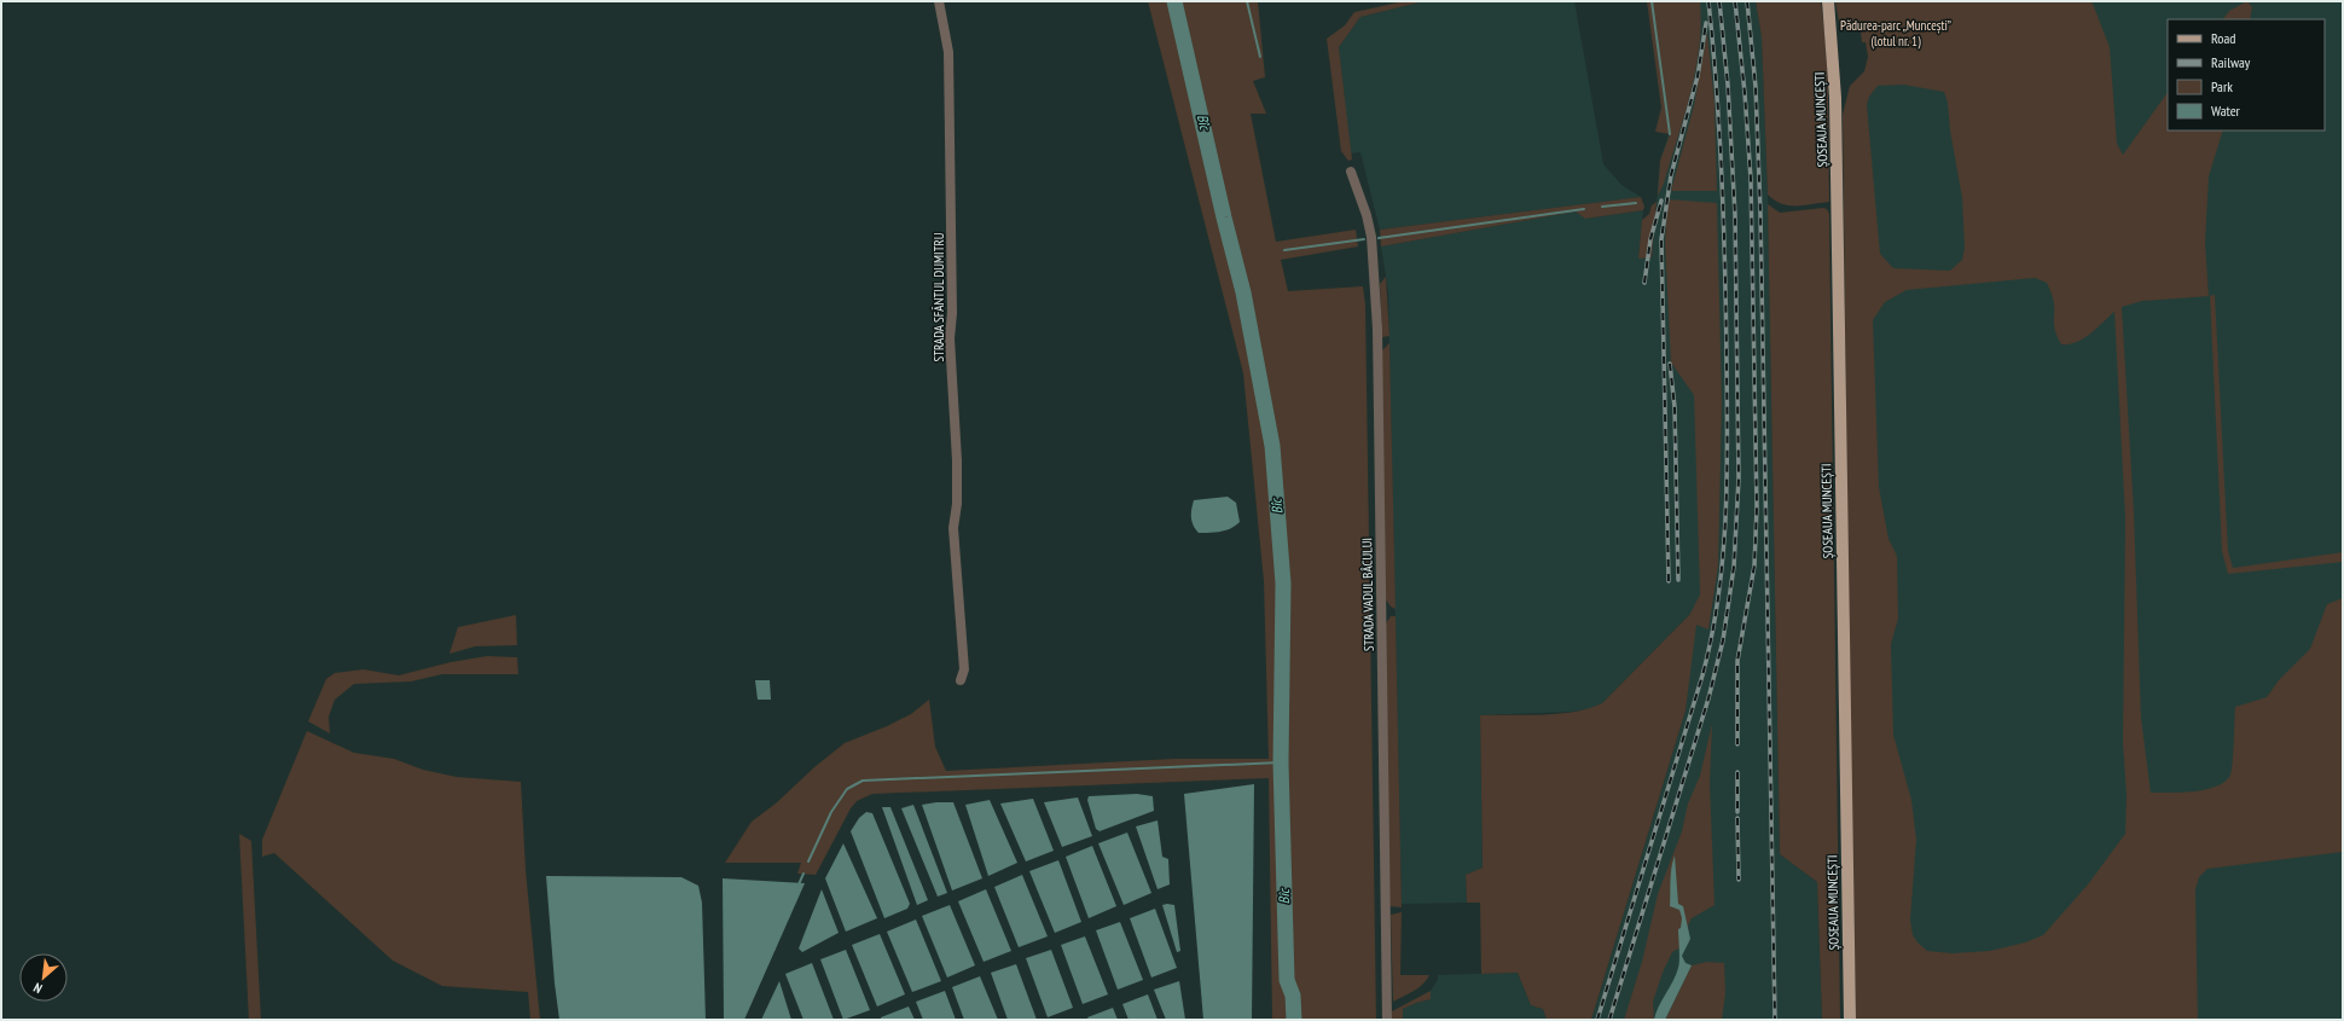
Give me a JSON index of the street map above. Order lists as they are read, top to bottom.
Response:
{
  "streets": {
    "main road": ["ȘOSEAUA MUNCEȘTI"],
    "street": ["STRADA SFÂNTUL DUMITRU", "STRADA VADUL BÂCULUI"]
  },
  "water": ["Bîc"],
  "parks": ["Pădurea-parc „Muncești” (lotul nr. 1)"],
  "legend": [
    "Road",
    "Railway",
    "Park",
    "Water"
  ],
  "north": "bottom left"
}
